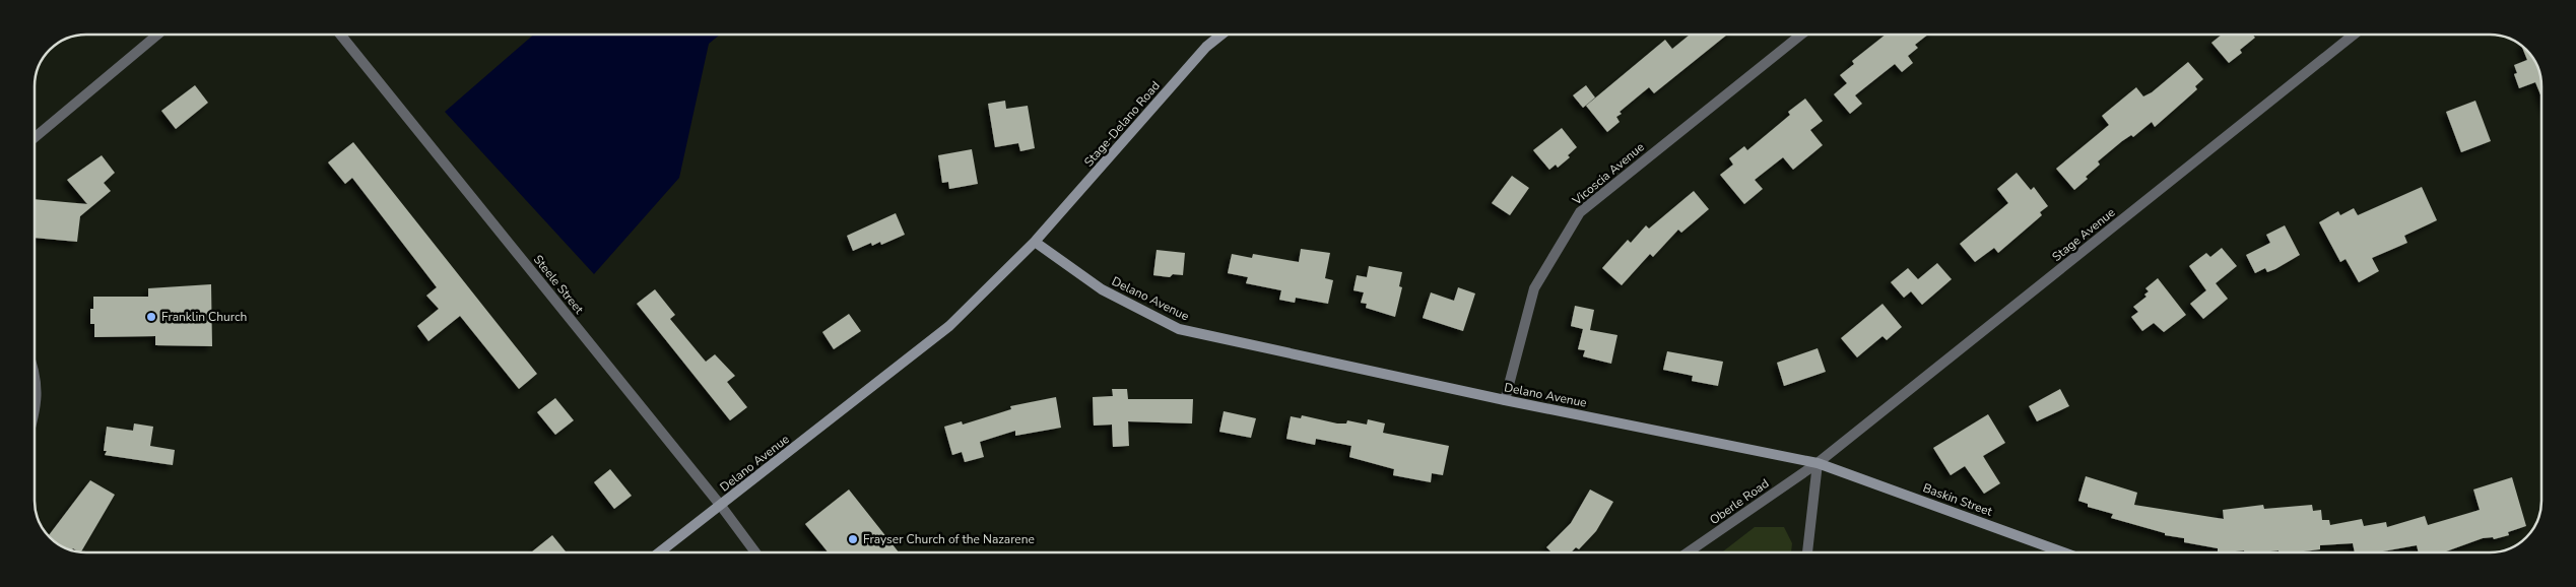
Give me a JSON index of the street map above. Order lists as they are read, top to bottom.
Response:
{
  "streets": {
    "street": [
      "Stage-Delano Road",
      "Vicoscia Avenue",
      "Stage Avenue",
      "Steele Street",
      "Delano Avenue",
      "Baskin Street",
      "Oberle Road"
    ]
  },
  "crossings": [
    ["Stage-Delano Road", "Delano Avenue"],
    ["Vicoscia Avenue", "Delano Avenue"],
    ["Stage Avenue", "Delano Avenue"],
    ["Stage Avenue", "Baskin Street"],
    ["Stage Avenue", "Oberle Road"],
    ["Steele Street", "Delano Avenue"],
    ["Delano Avenue", "Baskin Street"],
    ["Delano Avenue", "Oberle Road"],
    ["Baskin Street", "Oberle Road"]
  ],
  "places": ["Franklin Church", "Frayser Church of the Nazarene"]
}
